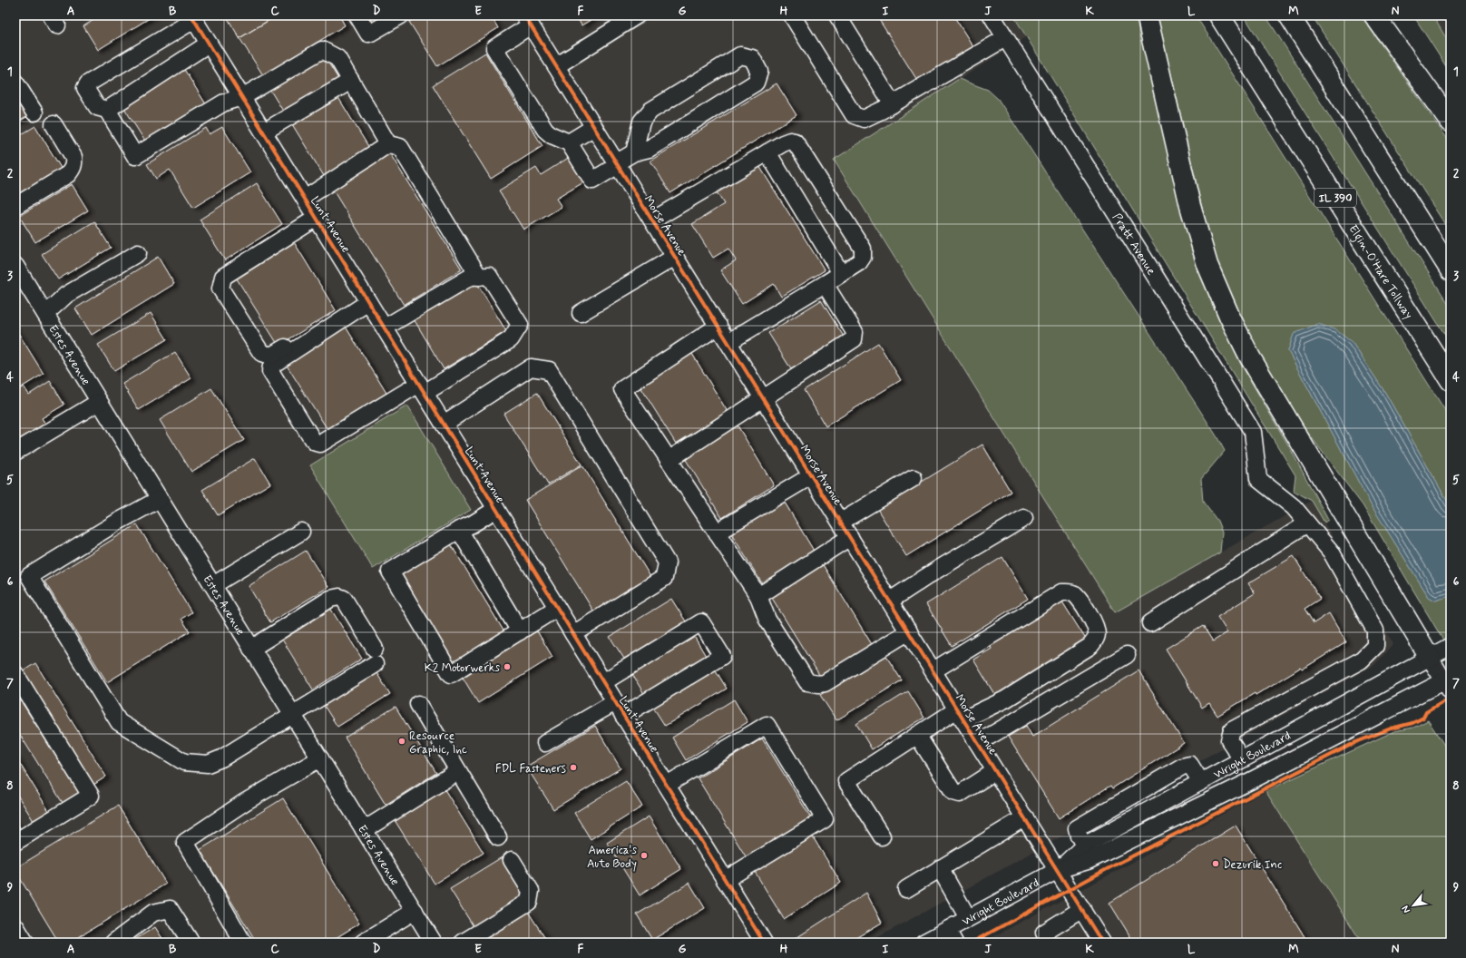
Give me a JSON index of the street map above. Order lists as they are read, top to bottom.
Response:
{
  "streets": {
    "highway": ["IL 390", "Elgin-O'Hare Tollway"],
    "street": [
      "Lunt Avenue",
      "Morse Avenue",
      "Pratt Avenue",
      "Estes Avenue",
      "Wright Boulevard"
    ]
  },
  "crossings": [
    ["Morse Avenue", "Wright Boulevard"]
  ],
  "places": [
    "K2 Motorwerks",
    "Resource Graphic, Inc",
    "FDL Fasteners",
    "America's Auto Body",
    "Dezurik Inc"
  ],
  "north": "bottom left",
  "grid": {
    "columns": [
      "A",
      "B",
      "C",
      "D",
      "E",
      "F",
      "G",
      "H",
      "I",
      "J",
      "K",
      "L",
      "M",
      "N"
    ],
    "rows": [
      "1",
      "2",
      "3",
      "4",
      "5",
      "6",
      "7",
      "8",
      "9"
    ]
  }
}
